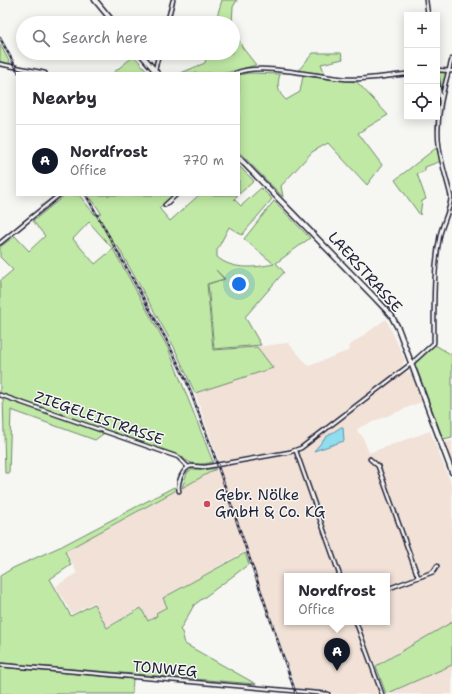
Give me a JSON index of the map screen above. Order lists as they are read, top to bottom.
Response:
{
  "streets": {
    "main road": ["LAERSTRASSE"],
    "street": ["ZIEGELEISTRASSE", "TONWEG"]
  },
  "places": ["Gebr. Nölke GmbH & Co. KG"],
  "page": {
    "map_buttons": ["+", "−"],
    "search": "Search here",
    "heading": "Nearby",
    "list": [
      {
        "mark": "A",
        "name": "Nordfrost",
        "note": "Office",
        "value": "770 m"
      }
    ],
    "popup": ["Nordfrost", "Office"],
    "pins": "A"
  }
}
